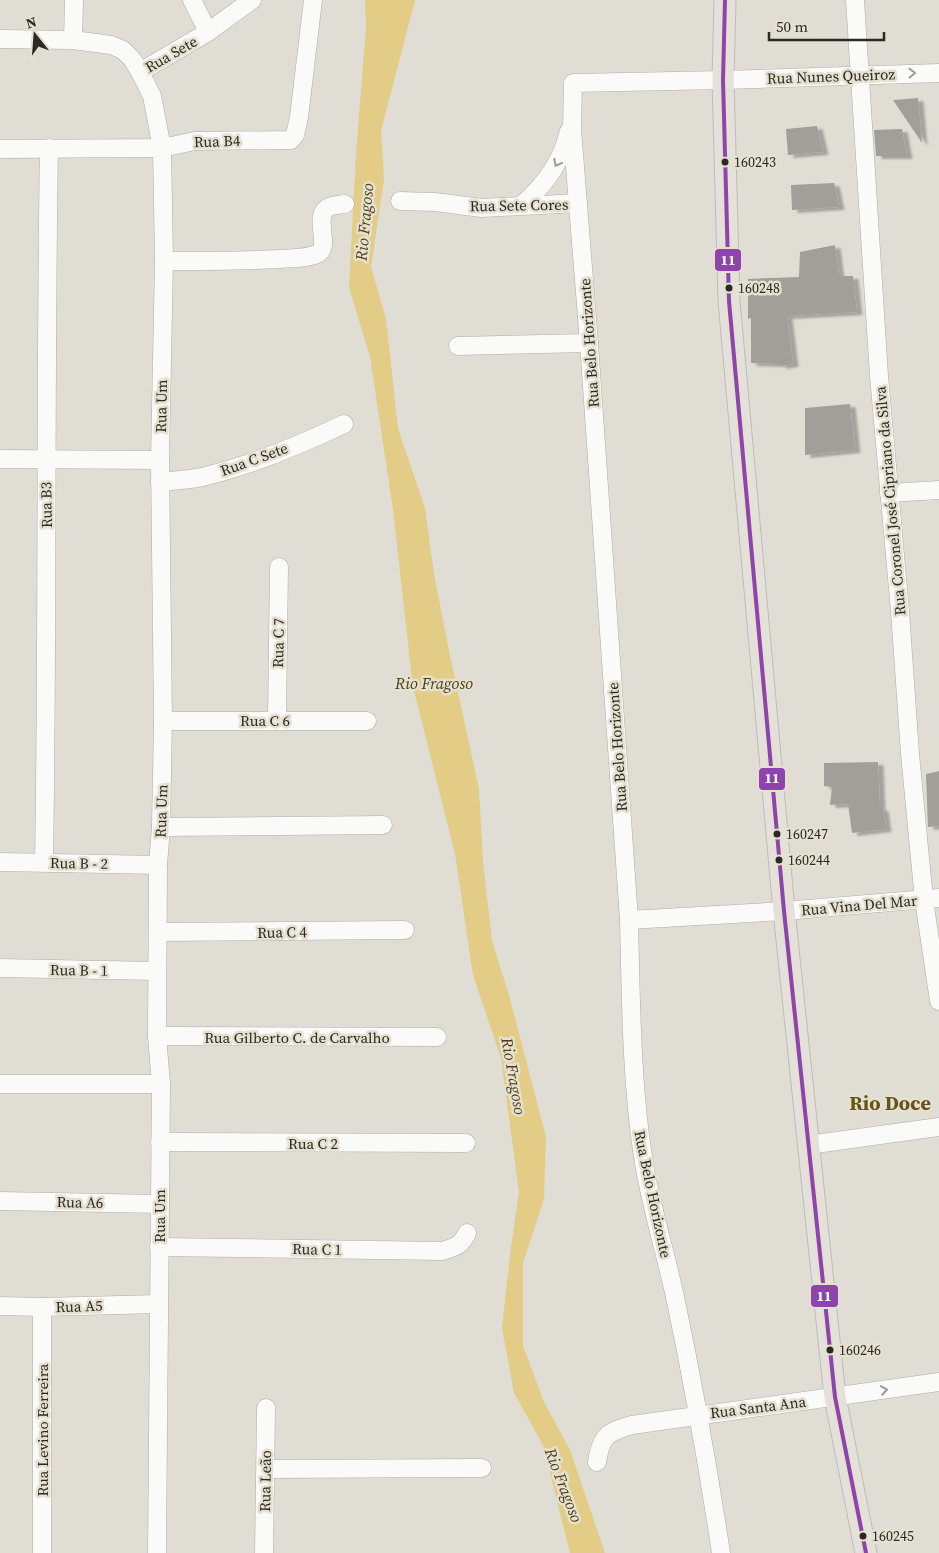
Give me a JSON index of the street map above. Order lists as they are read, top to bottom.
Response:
{
  "streets": {
    "street": [
      "Rua Sete",
      "Rua Nunes Queiroz",
      "Rua B4",
      "Rua Sete Cores",
      "Rua Belo Horizonte",
      "Rua Um",
      "Rua C Sete",
      "Rua Coronel José Cipriano da Silva",
      "Rua B3",
      "Rua C 7",
      "Rua C 6",
      "Rua B - 2",
      "Rua Vina Del Mar",
      "Rua C 4",
      "Rua B - 1",
      "Rua Gilberto C. de Carvalho",
      "Rua C 2",
      "Rua A6",
      "Rua C 1",
      "Rua A5",
      "Rua Santa Ana",
      "Rua Levino Ferreira",
      "Rua Leão"
    ]
  },
  "crossings": [
    ["Rua Sete", "Rua Um"],
    ["Rua Nunes Queiroz", "Rua Belo Horizonte"],
    ["Rua Nunes Queiroz", "Rua Coronel José Cipriano da Silva"],
    ["Rua B4", "Rua Um"],
    ["Rua B4", "Rua B3"],
    ["Rua Sete Cores", "Rua Belo Horizonte"],
    ["Rua Belo Horizonte", "Rua Vina Del Mar"],
    ["Rua Belo Horizonte", "Rua Santa Ana"],
    ["Rua Um", "Rua C Sete"],
    ["Rua Um", "Rua C 6"],
    ["Rua Um", "Rua B - 2"],
    ["Rua Um", "Rua C 4"],
    ["Rua Um", "Rua B - 1"],
    ["Rua Um", "Rua Gilberto C. de Carvalho"],
    ["Rua Um", "Rua C 2"],
    ["Rua Um", "Rua A6"],
    ["Rua Um", "Rua C 1"],
    ["Rua Um", "Rua A5"],
    ["Rua Coronel José Cipriano da Silva", "Rua Vina Del Mar"],
    ["Rua B3", "Rua B - 2"],
    ["Rua C 7", "Rua C 6"],
    ["Rua A5", "Rua Levino Ferreira"]
  ],
  "one_way": ["Rua Nunes Queiroz"],
  "districts": ["Rio Doce"],
  "water": ["Rio Fragoso"],
  "places": [
    "160243",
    "160248",
    "160247",
    "160244",
    "160246",
    "160245"
  ],
  "lines": ["transit line 11"],
  "scale_bar": "50 m",
  "north": "top"
}
